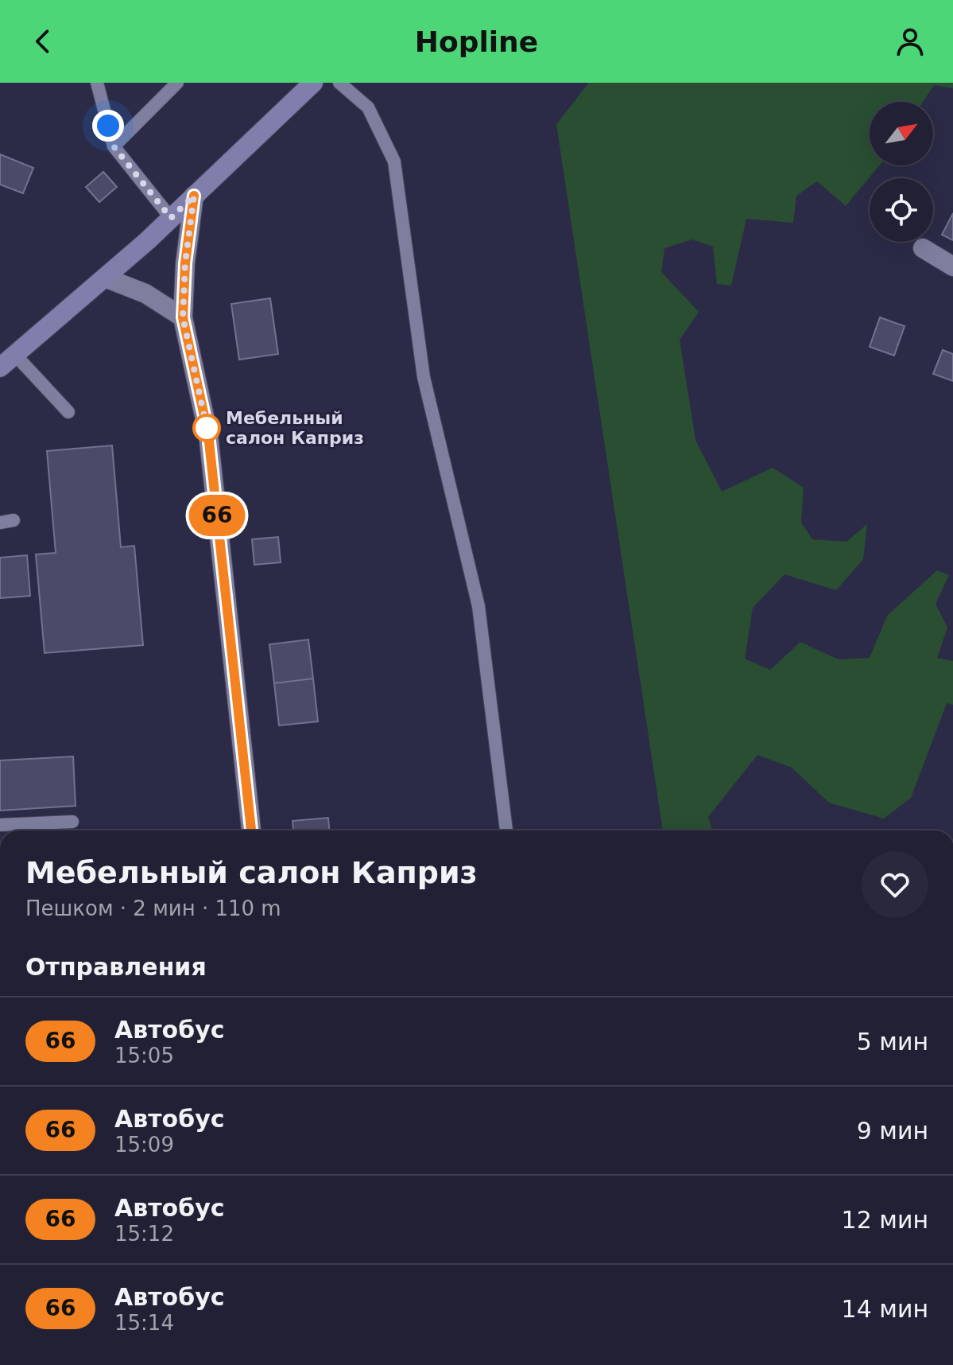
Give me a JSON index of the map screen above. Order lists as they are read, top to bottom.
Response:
{
  "places": ["Мебельный салон Каприз"],
  "lines": ["bus line 66"],
  "north": "top right",
  "page": {
    "header": "Hopline",
    "on_map": "66",
    "heading": [
      ["Мебельный салон Каприз", "Пешком · 2 мин · 110 m"],
      "Отправления"
    ],
    "list": [
      {
        "mark": "66",
        "name": "Автобус",
        "note": "15:05",
        "value": "5 мин"
      },
      {
        "mark": "66",
        "name": "Автобус",
        "note": "15:09",
        "value": "9 мин"
      },
      {
        "mark": "66",
        "name": "Автобус",
        "note": "15:12",
        "value": "12 мин"
      },
      {
        "mark": "66",
        "name": "Автобус",
        "note": "15:14",
        "value": "14 мин"
      }
    ]
  }
}
